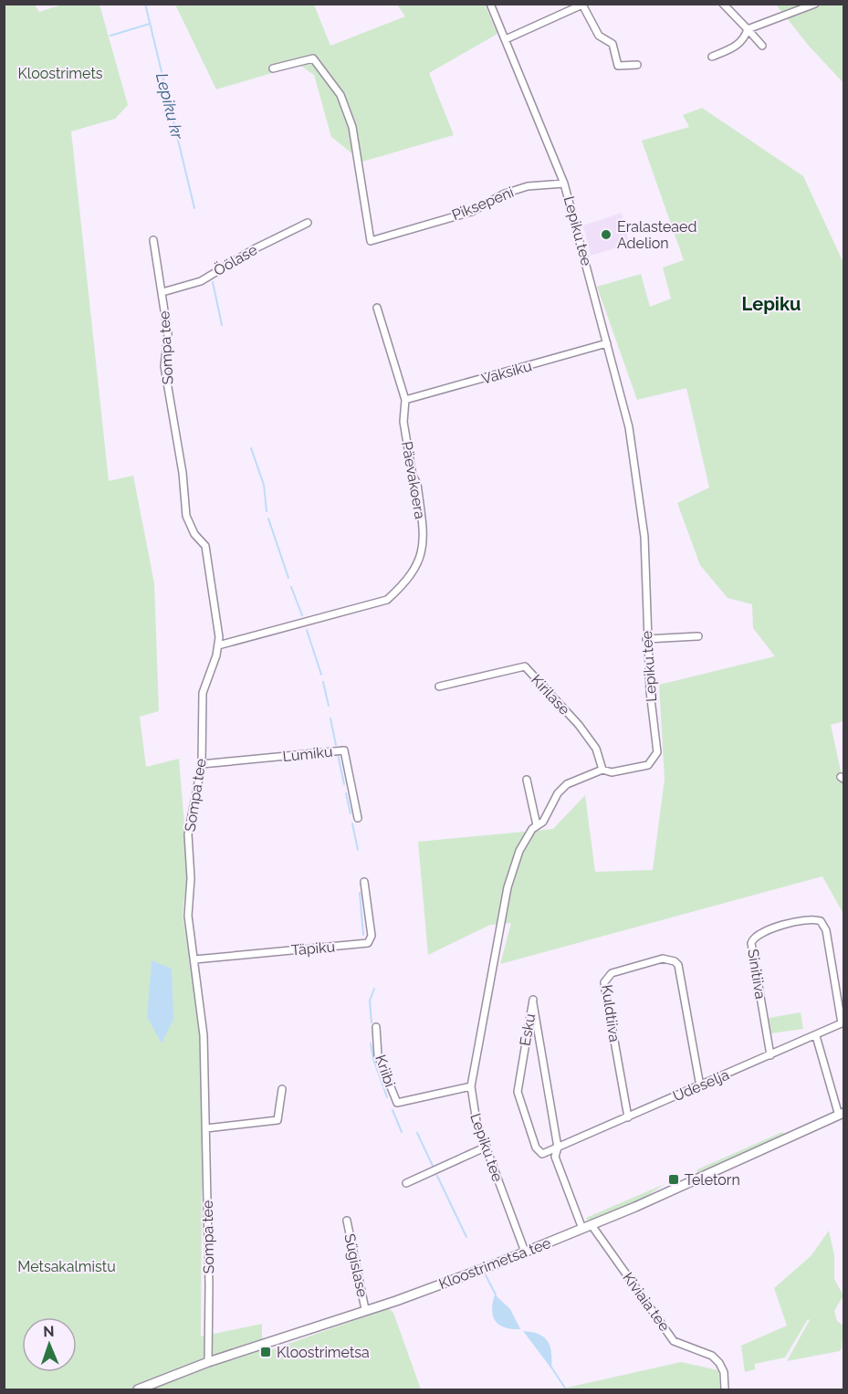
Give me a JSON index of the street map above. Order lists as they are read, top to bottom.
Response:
{
  "streets": {
    "main road": ["Kloostrimetsa tee"],
    "street": [
      "Piksepeni",
      "Lepiku tee",
      "Öölase",
      "Sompa tee",
      "Vaksiku",
      "Päevakoera",
      "Kirilase",
      "Lumiku",
      "Täpiku",
      "Sinitiiva",
      "Kuldtiiva",
      "Esku",
      "Kriibi",
      "Udeselja",
      "Sügislase",
      "Kiviaia tee"
    ]
  },
  "crossings": [
    ["Piksepeni", "Lepiku tee"],
    ["Lepiku tee", "Vaksiku"],
    ["Lepiku tee", "Kirilase"],
    ["Lepiku tee", "Kriibi"],
    ["Lepiku tee", "Kloostrimetsa tee"],
    ["Öölase", "Sompa tee"],
    ["Sompa tee", "Päevakoera"],
    ["Sompa tee", "Lumiku"],
    ["Sompa tee", "Täpiku"],
    ["Sompa tee", "Kloostrimetsa tee"],
    ["Vaksiku", "Päevakoera"],
    ["Sinitiiva", "Udeselja"],
    ["Kuldtiiva", "Udeselja"],
    ["Esku", "Udeselja"],
    ["Esku", "Kloostrimetsa tee"],
    ["Kloostrimetsa tee", "Sügislase"],
    ["Kloostrimetsa tee", "Kiviaia tee"]
  ],
  "districts": ["Lepiku"],
  "water": ["Lepiku kr"],
  "parks": ["Kloostrimets", "Metsakalmistu"],
  "places": {
    "other": ["Eralasteaed Adelion"],
    "transit": ["Teletorn", "Kloostrimetsa"]
  },
  "north": "top"
}
